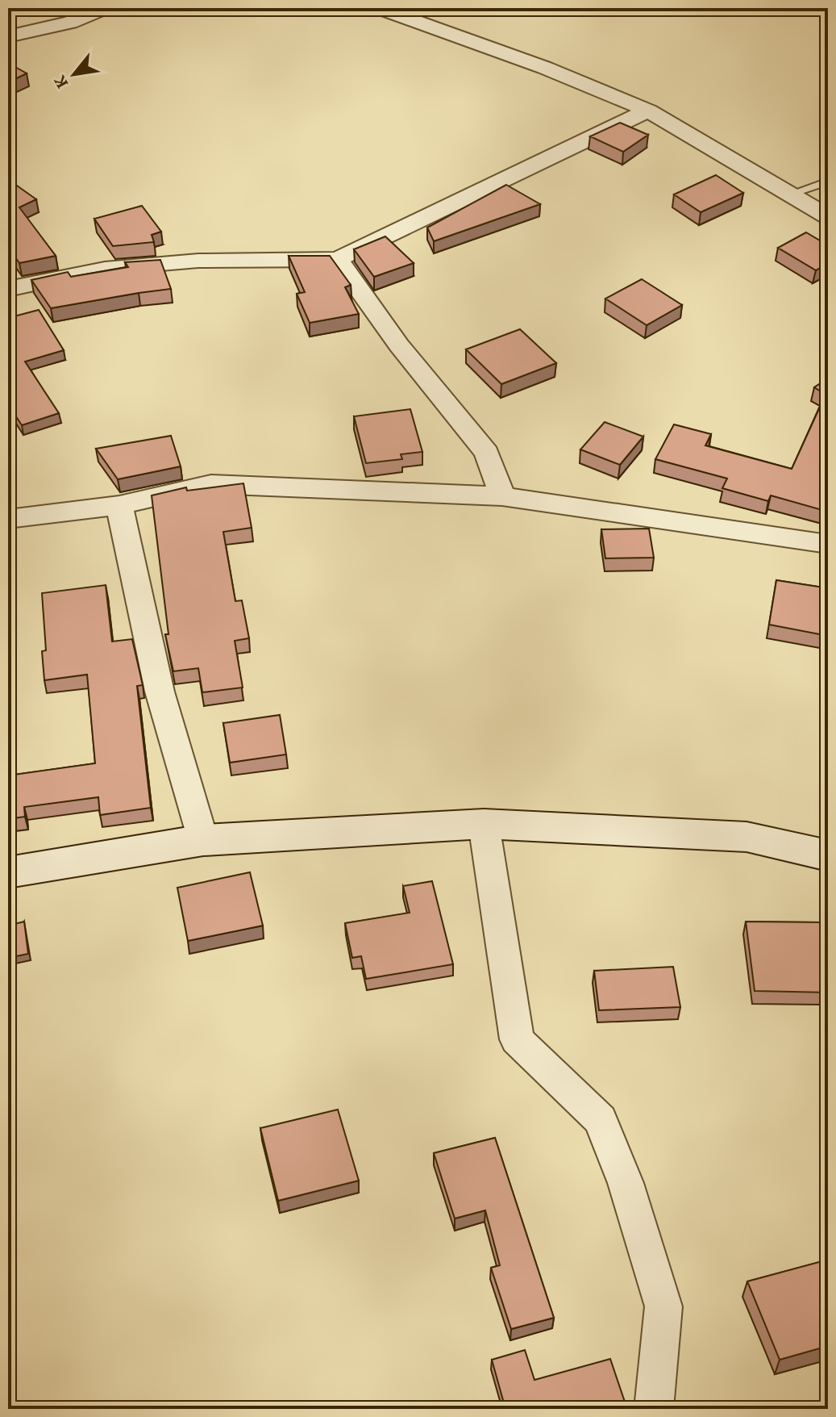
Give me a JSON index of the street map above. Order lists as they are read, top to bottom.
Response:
{
  "north": "bottom left"
}
